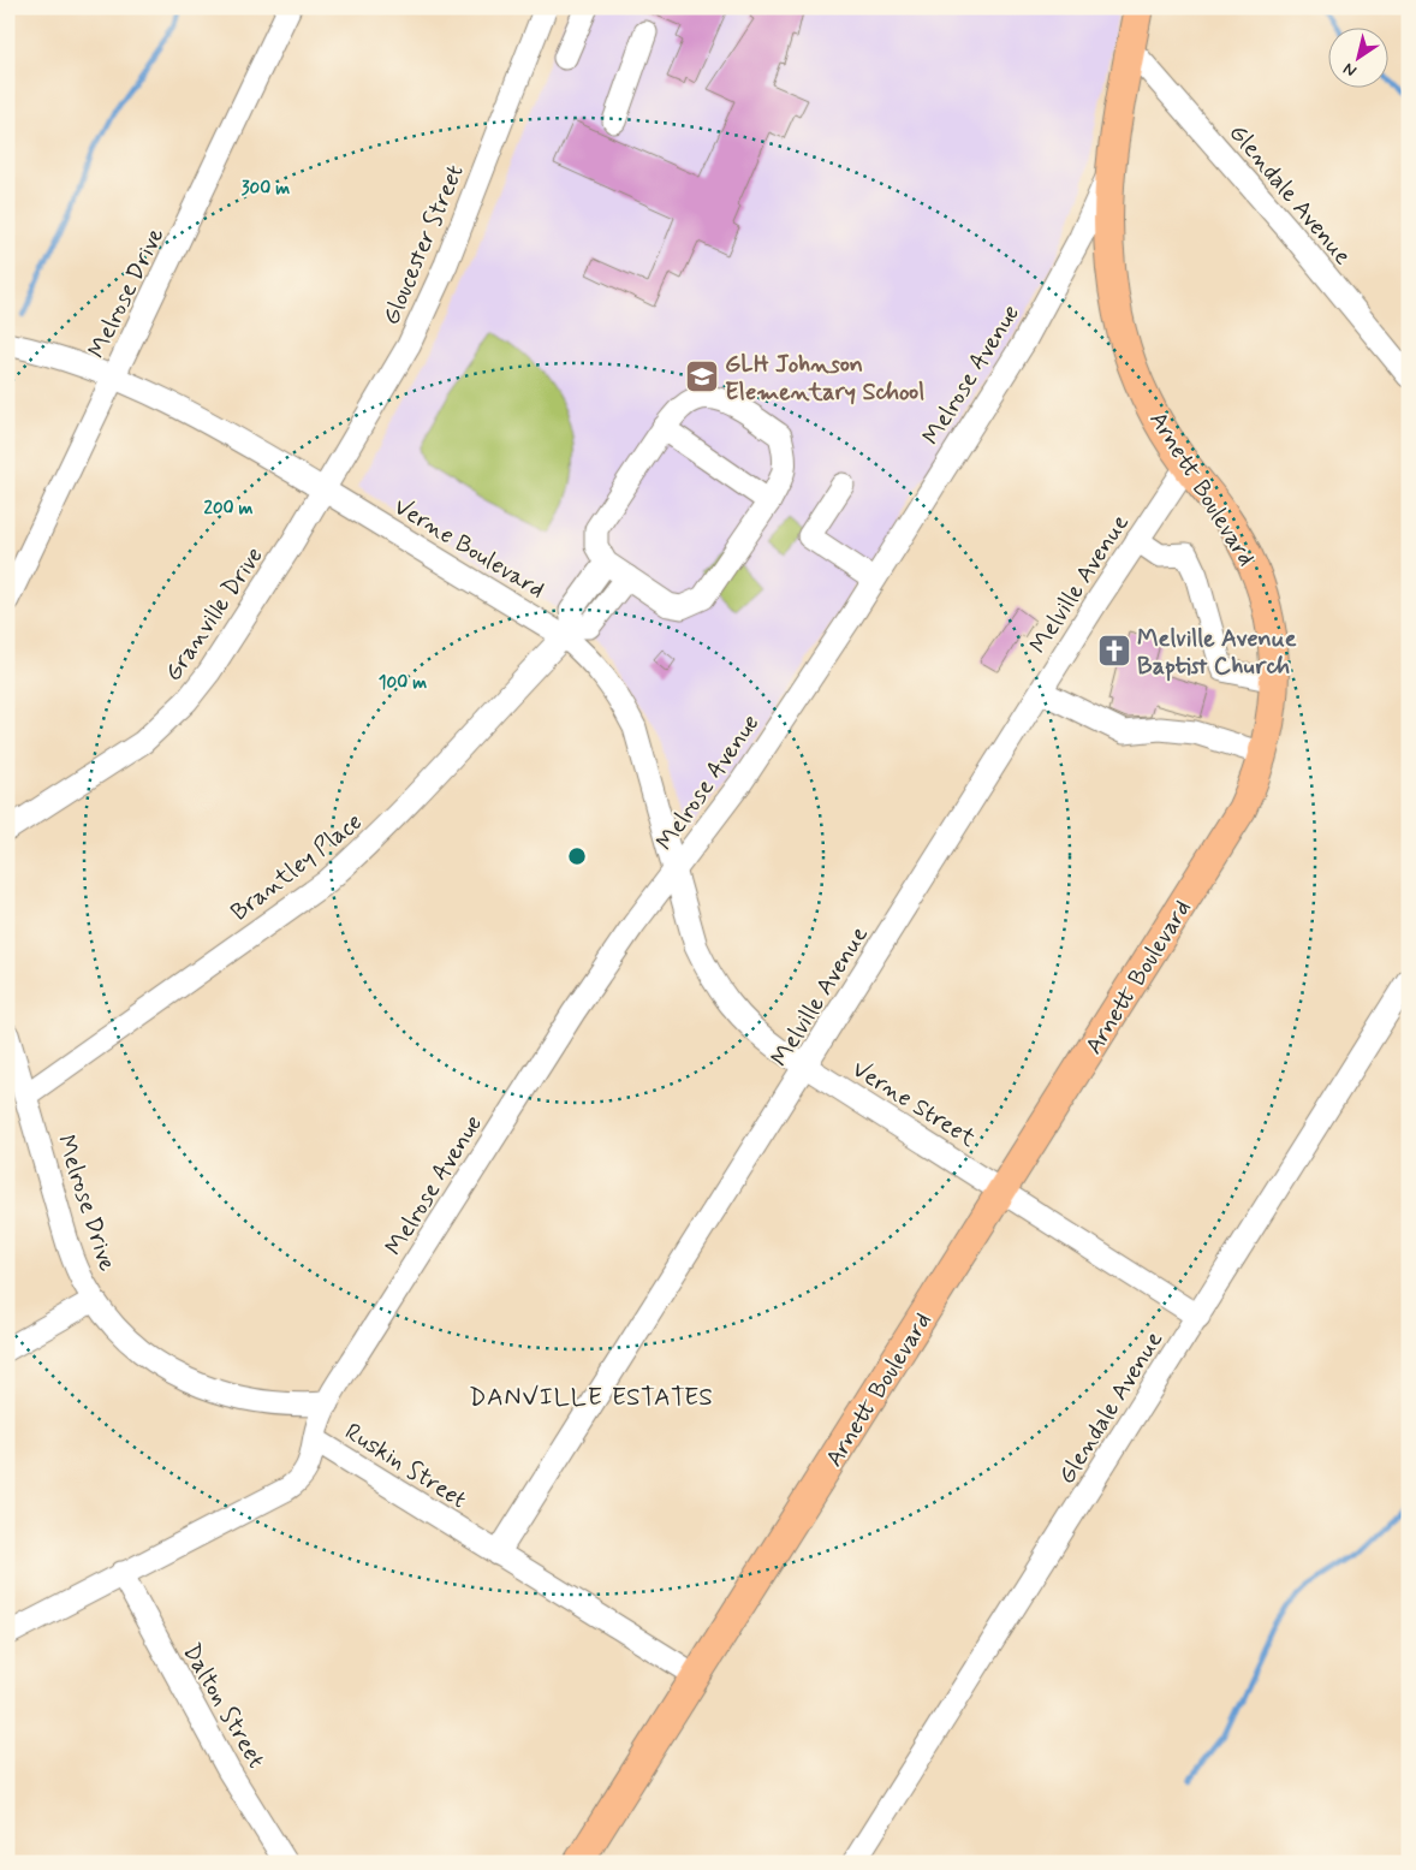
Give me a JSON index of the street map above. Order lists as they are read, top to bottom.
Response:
{
  "streets": {
    "main road": ["Arnett Boulevard"],
    "street": [
      "Glendale Avenue",
      "Gloucester Street",
      "Melrose Drive",
      "Melrose Avenue",
      "Verne Boulevard",
      "Melville Avenue",
      "Granville Drive",
      "Brantley Place",
      "Verne Street",
      "Ruskin Street",
      "Dalton Street"
    ]
  },
  "crossings": [
    ["Glendale Avenue", "Arnett Boulevard"],
    ["Glendale Avenue", "Verne Street"],
    ["Gloucester Street", "Verne Boulevard"],
    ["Gloucester Street", "Granville Drive"],
    ["Melrose Drive", "Melrose Avenue"],
    ["Melrose Drive", "Verne Boulevard"],
    ["Melrose Drive", "Brantley Place"],
    ["Melrose Avenue", "Arnett Boulevard"],
    ["Melrose Avenue", "Verne Boulevard"],
    ["Melrose Avenue", "Verne Street"],
    ["Arnett Boulevard", "Melville Avenue"],
    ["Arnett Boulevard", "Verne Street"],
    ["Arnett Boulevard", "Ruskin Street"],
    ["Verne Boulevard", "Granville Drive"],
    ["Verne Boulevard", "Brantley Place"],
    ["Verne Boulevard", "Verne Street"],
    ["Melville Avenue", "Verne Street"],
    ["Melville Avenue", "Ruskin Street"],
    ["Ruskin Street", "Dalton Street"]
  ],
  "districts": ["DANVILLE ESTATES"],
  "places": {
    "school or university": ["GLH Johnson Elementary School"],
    "church": ["Melville Avenue Baptist Church"]
  },
  "north": "bottom left",
  "rings": ["300 m", "200 m", "100 m"]
}
